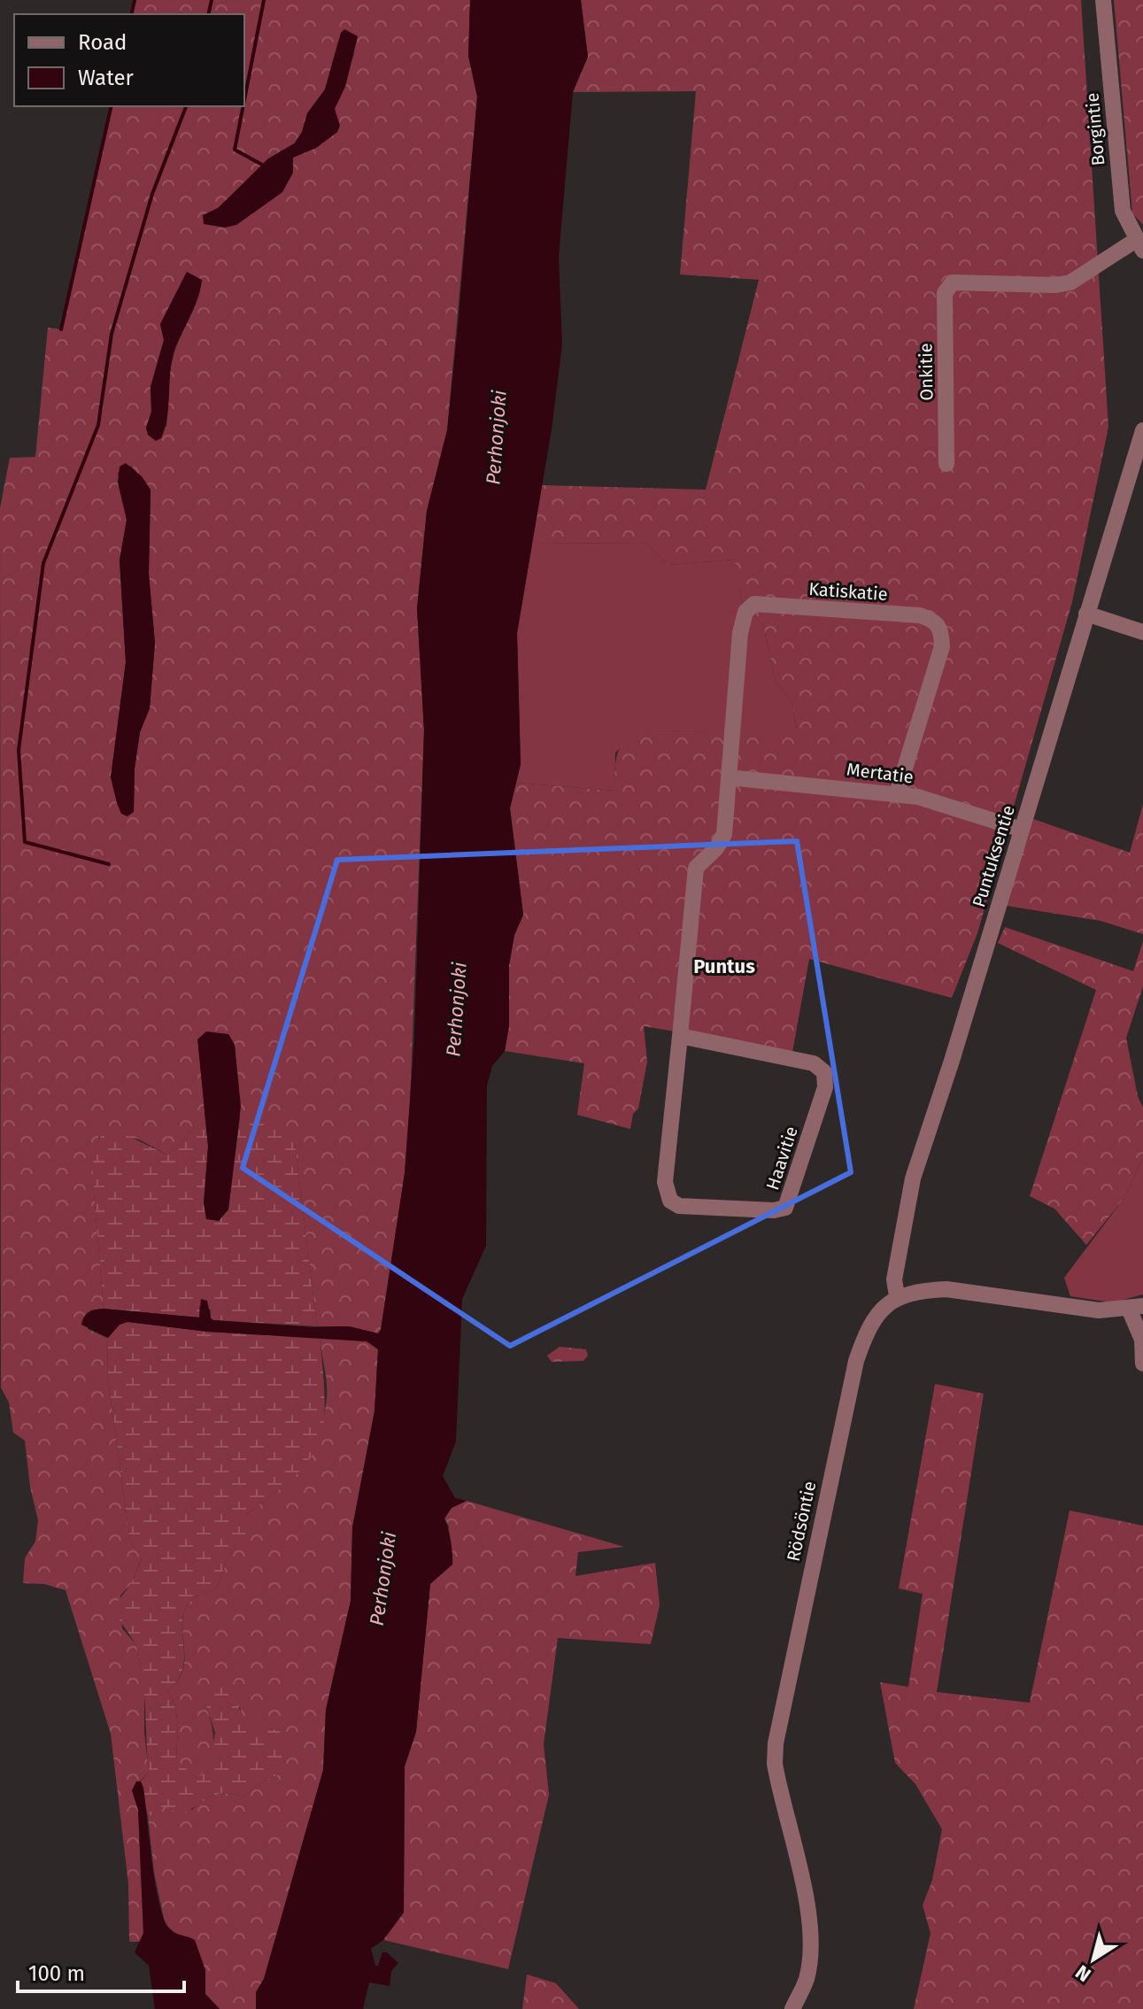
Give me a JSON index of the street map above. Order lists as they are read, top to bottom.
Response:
{
  "streets": {
    "street": [
      "Borgintie",
      "Onkitie",
      "Katiskatie",
      "Mertatie",
      "Puntuksentie",
      "Haavitie",
      "Rödsöntie"
    ]
  },
  "crossings": [
    ["Borgintie", "Onkitie"],
    ["Katiskatie", "Mertatie"],
    ["Katiskatie", "Haavitie"],
    ["Mertatie", "Puntuksentie"],
    ["Mertatie", "Haavitie"],
    ["Puntuksentie", "Rödsöntie"]
  ],
  "districts": ["Puntus"],
  "water": ["Perhonjoki"],
  "legend": ["Road", "Water"],
  "scale_bar": "100 m",
  "north": "bottom left"
}
